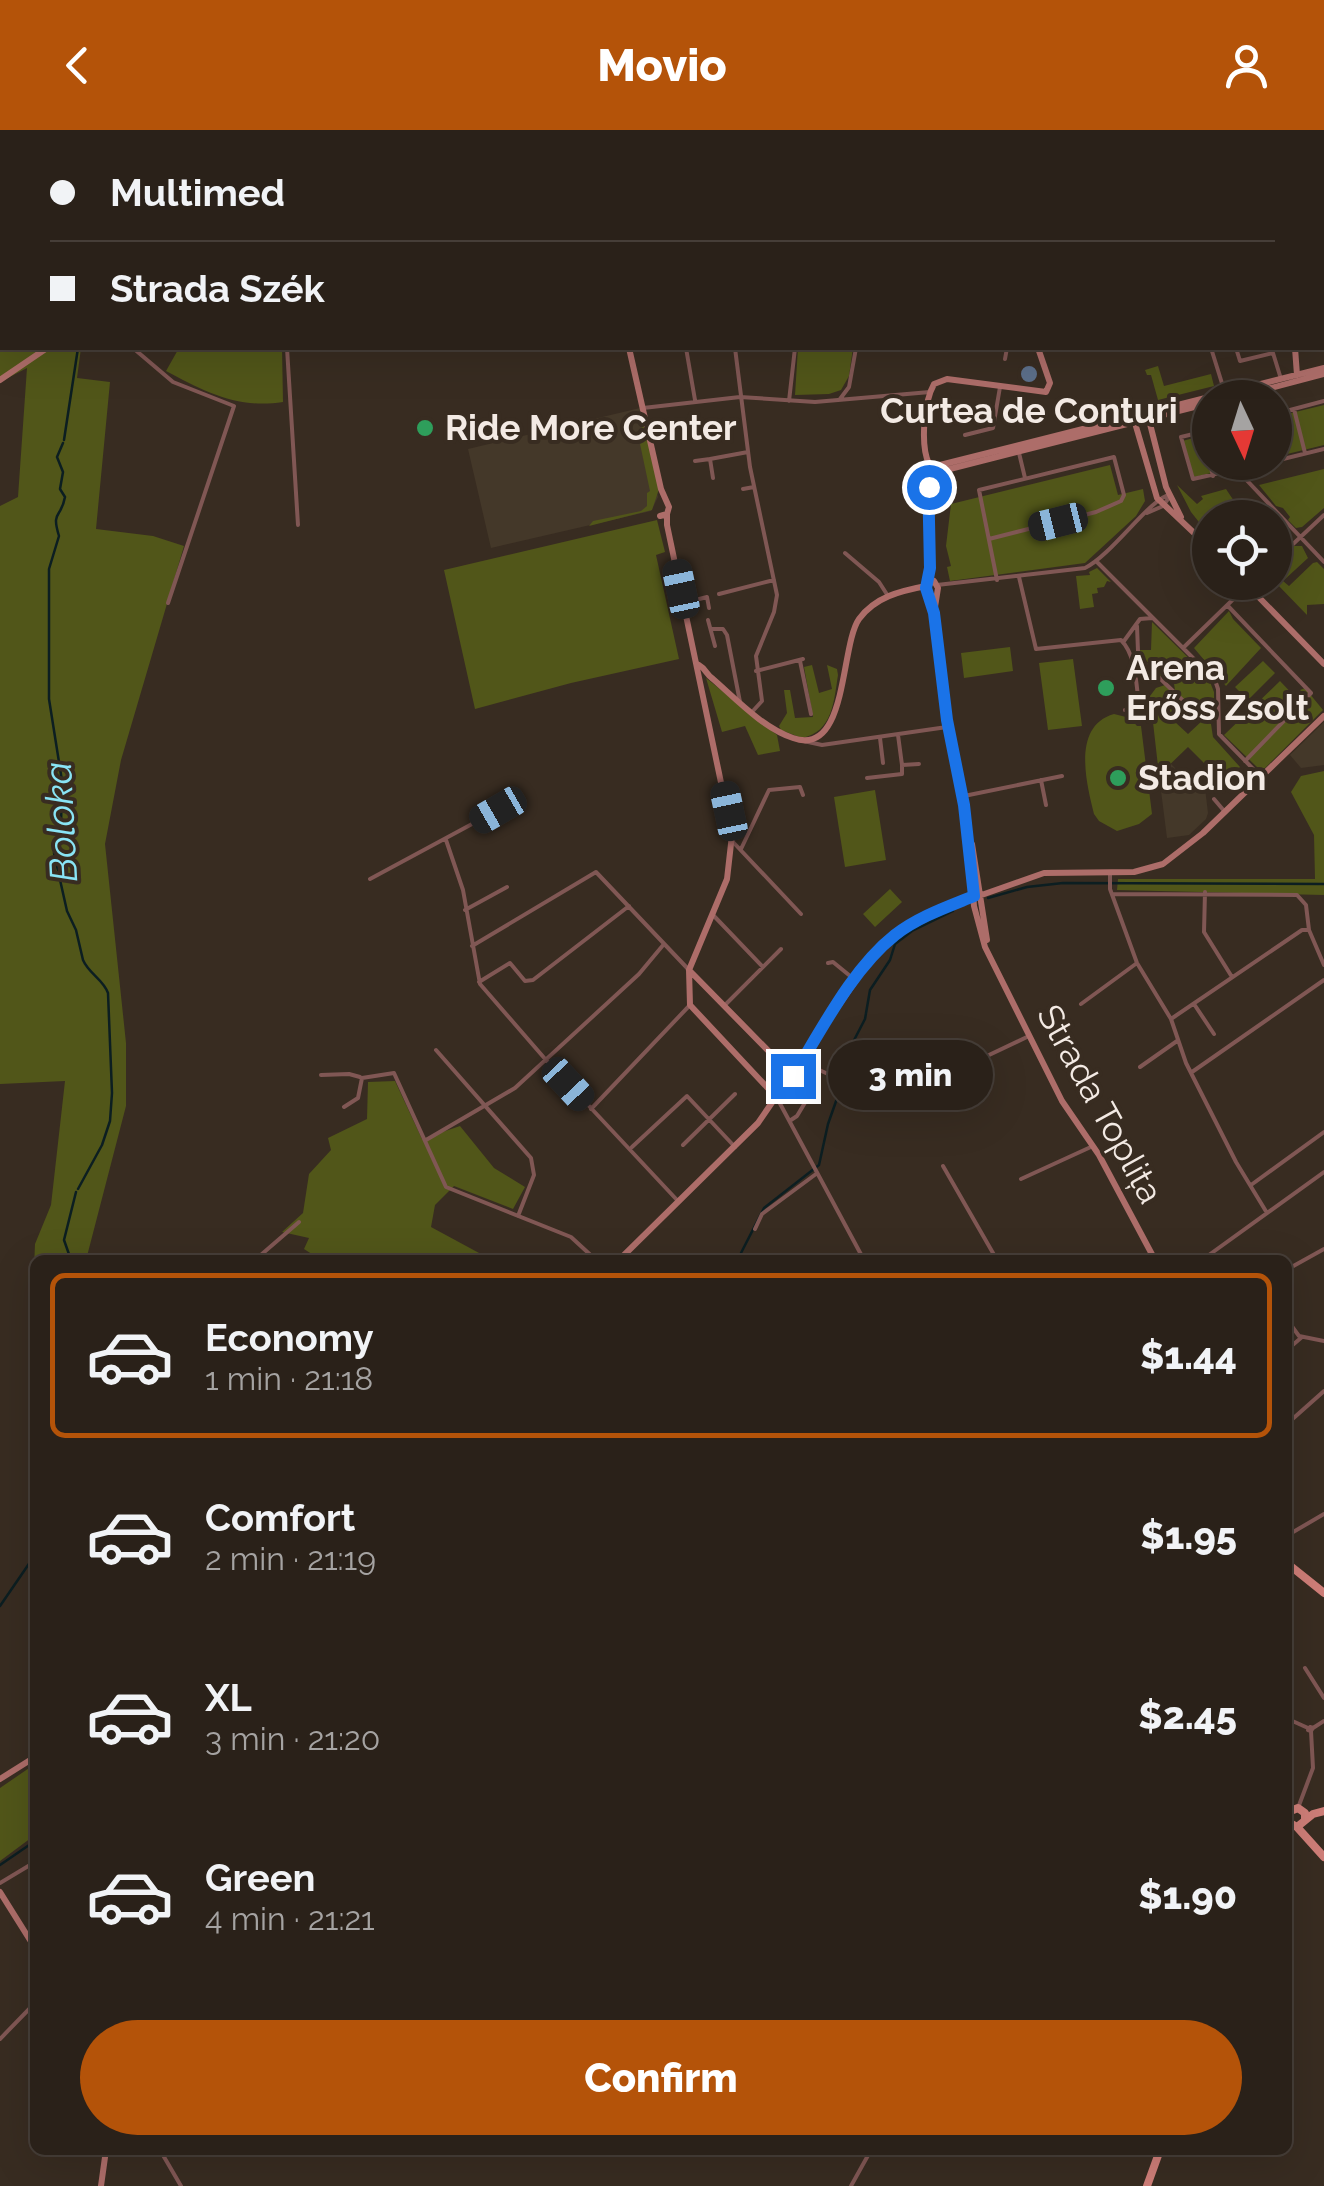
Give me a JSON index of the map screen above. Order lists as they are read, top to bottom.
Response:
{
  "streets": {
    "street": ["Strada Toplița"]
  },
  "water": ["Boloka"],
  "places": [
    "Curtea de Conturi",
    "Ride More Center",
    "Arena Erőss Zsolt",
    "Stadion"
  ],
  "north": "bottom",
  "page": {
    "header": "Movio",
    "banner": ["Multimed", "Strada Szék"],
    "bubble": "3 min",
    "list": [
      {
        "name": "Economy",
        "note": "1 min · 21:18",
        "value": "$1.44"
      },
      {
        "name": "Comfort",
        "note": "2 min · 21:19",
        "value": "$1.95"
      },
      {
        "name": "XL",
        "note": "3 min · 21:20",
        "value": "$2.45"
      },
      {
        "name": "Green",
        "note": "4 min · 21:21",
        "value": "$1.90"
      }
    ],
    "buttons": "Confirm"
  }
}
